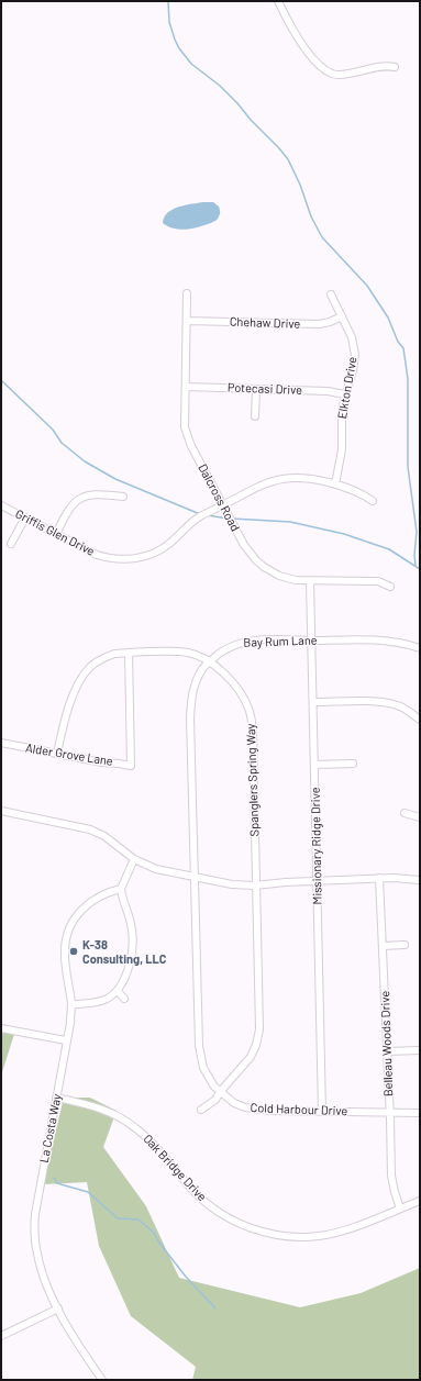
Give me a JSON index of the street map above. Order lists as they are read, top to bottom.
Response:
{
  "streets": {
    "street": [
      "Chehaw Drive",
      "Elkton Drive",
      "Potecasi Drive",
      "Dalcross Road",
      "Griffis Glen Drive",
      "Bay Rum Lane",
      "Alder Grove Lane",
      "Spanglers Spring Way",
      "Missionary Ridge Drive",
      "Belleau Woods Drive",
      "Cold Harbour Drive",
      "La Costa Way",
      "Oak Bridge Drive"
    ]
  },
  "crossings": [
    ["Chehaw Drive", "Elkton Drive"],
    ["Chehaw Drive", "Dalcross Road"],
    ["Elkton Drive", "Potecasi Drive"],
    ["Elkton Drive", "Griffis Glen Drive"],
    ["Potecasi Drive", "Dalcross Road"],
    ["Dalcross Road", "Griffis Glen Drive"],
    ["Dalcross Road", "Missionary Ridge Drive"],
    ["Bay Rum Lane", "Spanglers Spring Way"],
    ["Bay Rum Lane", "Missionary Ridge Drive"],
    ["Bay Rum Lane", "Cold Harbour Drive"],
    ["Alder Grove Lane", "Spanglers Spring Way"],
    ["Spanglers Spring Way", "Cold Harbour Drive"],
    ["Missionary Ridge Drive", "Cold Harbour Drive"],
    ["Belleau Woods Drive", "Cold Harbour Drive"],
    ["Belleau Woods Drive", "Oak Bridge Drive"],
    ["La Costa Way", "Oak Bridge Drive"]
  ],
  "places": ["K-38 Consulting, LLC"]
}
